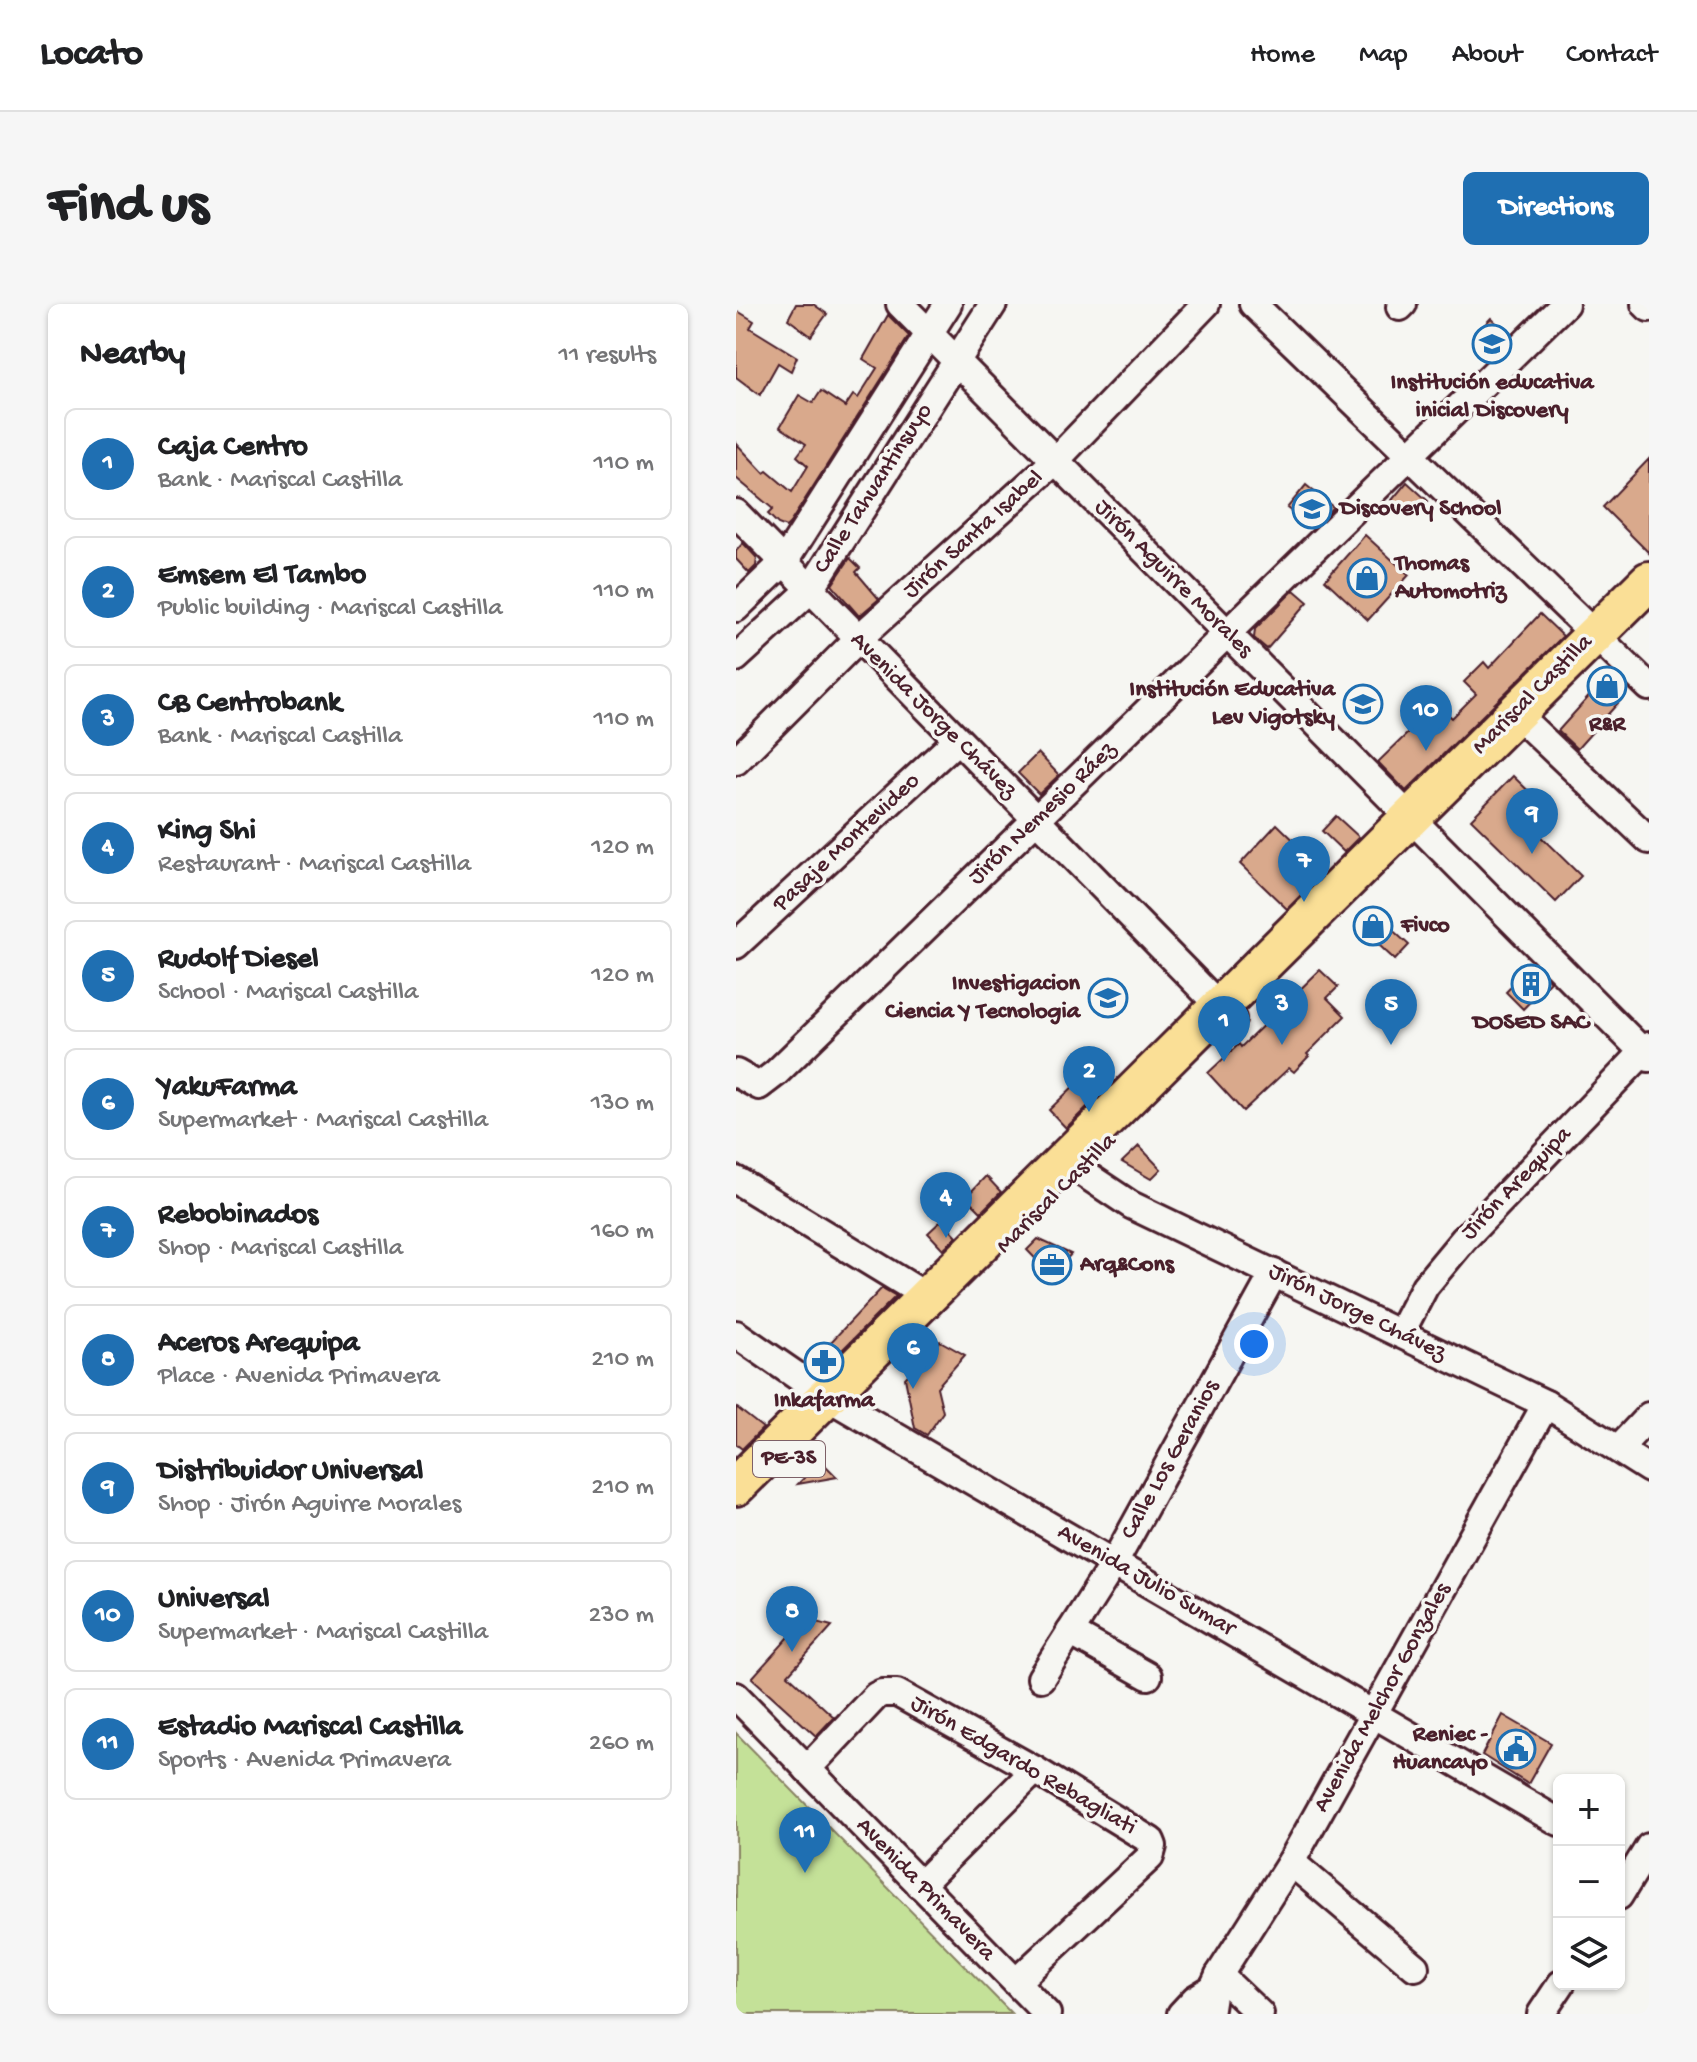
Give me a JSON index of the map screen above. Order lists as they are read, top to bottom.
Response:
{
  "streets": {
    "highway": ["Mariscal Castilla", "PE-3S"],
    "street": [
      "Calle Tahuantinsuyo",
      "Jirón Santa Isabel",
      "Jirón Aguirre Morales",
      "Avenida Jorge Chávez",
      "Jirón Nemesio Ráez",
      "Pasaje Montevideo",
      "Jirón Arequipa",
      "Jirón Jorge Chávez",
      "Calle Los Geranios",
      "Avenida Julio Sumar",
      "Avenida Melchor Gonzales",
      "Jirón Edgardo Rebagliati",
      "Avenida Primavera"
    ]
  },
  "crossings": [
    ["Calle Tahuantinsuyo", "Jirón Aguirre Morales"],
    ["Calle Tahuantinsuyo", "Avenida Jorge Chávez"],
    ["Jirón Santa Isabel", "Jirón Aguirre Morales"],
    ["Jirón Santa Isabel", "Avenida Jorge Chávez"],
    ["Jirón Aguirre Morales", "Mariscal Castilla"],
    ["Jirón Aguirre Morales", "Jirón Nemesio Ráez"],
    ["Jirón Aguirre Morales", "Jirón Arequipa"],
    ["Mariscal Castilla", "Avenida Jorge Chávez"],
    ["Mariscal Castilla", "Jirón Jorge Chávez"],
    ["Mariscal Castilla", "PE-3S"],
    ["Mariscal Castilla", "Avenida Julio Sumar"],
    ["Avenida Jorge Chávez", "Jirón Nemesio Ráez"],
    ["Avenida Jorge Chávez", "Pasaje Montevideo"],
    ["Jirón Arequipa", "Jirón Jorge Chávez"],
    ["Jirón Jorge Chávez", "Calle Los Geranios"],
    ["Jirón Jorge Chávez", "Avenida Melchor Gonzales"],
    ["PE-3S", "Avenida Julio Sumar"],
    ["Calle Los Geranios", "Avenida Julio Sumar"],
    ["Avenida Julio Sumar", "Avenida Melchor Gonzales"],
    ["Jirón Edgardo Rebagliati", "Avenida Primavera"]
  ],
  "places": {
    "school or university": [
      "Institución educativa inicial Discovery",
      "Discovery School",
      "Institución Educativa Lev Vigotsky",
      "Investigacion Ciencia Y Tecnologia"
    ],
    "shop": ["Thomas Automotriz", "R&R", "Fivco"],
    "building": ["DOSED SAC"],
    "office": ["Arq&Cons"],
    "pharmacy": ["Inkafarma"],
    "public building": ["Reniec - Huancayo"]
  },
  "page": {
    "header": "Locato",
    "nav": [
      "Home",
      "Map",
      "About",
      "Contact"
    ],
    "buttons": "Directions",
    "title": "Find us",
    "heading": ["Nearby", "11 results"],
    "list": [
      {
        "mark": "1",
        "name": "Caja Centro",
        "note": "Bank · Mariscal Castilla",
        "value": "110 m"
      },
      {
        "mark": "2",
        "name": "Emsem El Tambo",
        "note": "Public building · Mariscal Castilla",
        "value": "110 m"
      },
      {
        "mark": "3",
        "name": "CB Centrobank",
        "note": "Bank · Mariscal Castilla",
        "value": "110 m"
      },
      {
        "mark": "4",
        "name": "King Shi",
        "note": "Restaurant · Mariscal Castilla",
        "value": "120 m"
      },
      {
        "mark": "5",
        "name": "Rudolf Diesel",
        "note": "School · Mariscal Castilla",
        "value": "120 m"
      },
      {
        "mark": "6",
        "name": "YakuFarma",
        "note": "Supermarket · Mariscal Castilla",
        "value": "130 m"
      },
      {
        "mark": "7",
        "name": "Rebobinados",
        "note": "Shop · Mariscal Castilla",
        "value": "160 m"
      },
      {
        "mark": "8",
        "name": "Aceros Arequipa",
        "note": "Place · Avenida Primavera",
        "value": "210 m"
      },
      {
        "mark": "9",
        "name": "Distribuidor Universal",
        "note": "Shop · Jirón Aguirre Morales",
        "value": "210 m"
      },
      {
        "mark": "10",
        "name": "Universal",
        "note": "Supermarket · Mariscal Castilla",
        "value": "230 m"
      },
      {
        "mark": "11",
        "name": "Estadio Mariscal Castilla",
        "note": "Sports · Avenida Primavera",
        "value": "260 m"
      }
    ],
    "pins": [
      "10",
      "9",
      "7",
      "3",
      "5",
      "1",
      "2",
      "4",
      "6",
      "8",
      "11"
    ],
    "map_buttons": ["+", "−"]
  }
}
